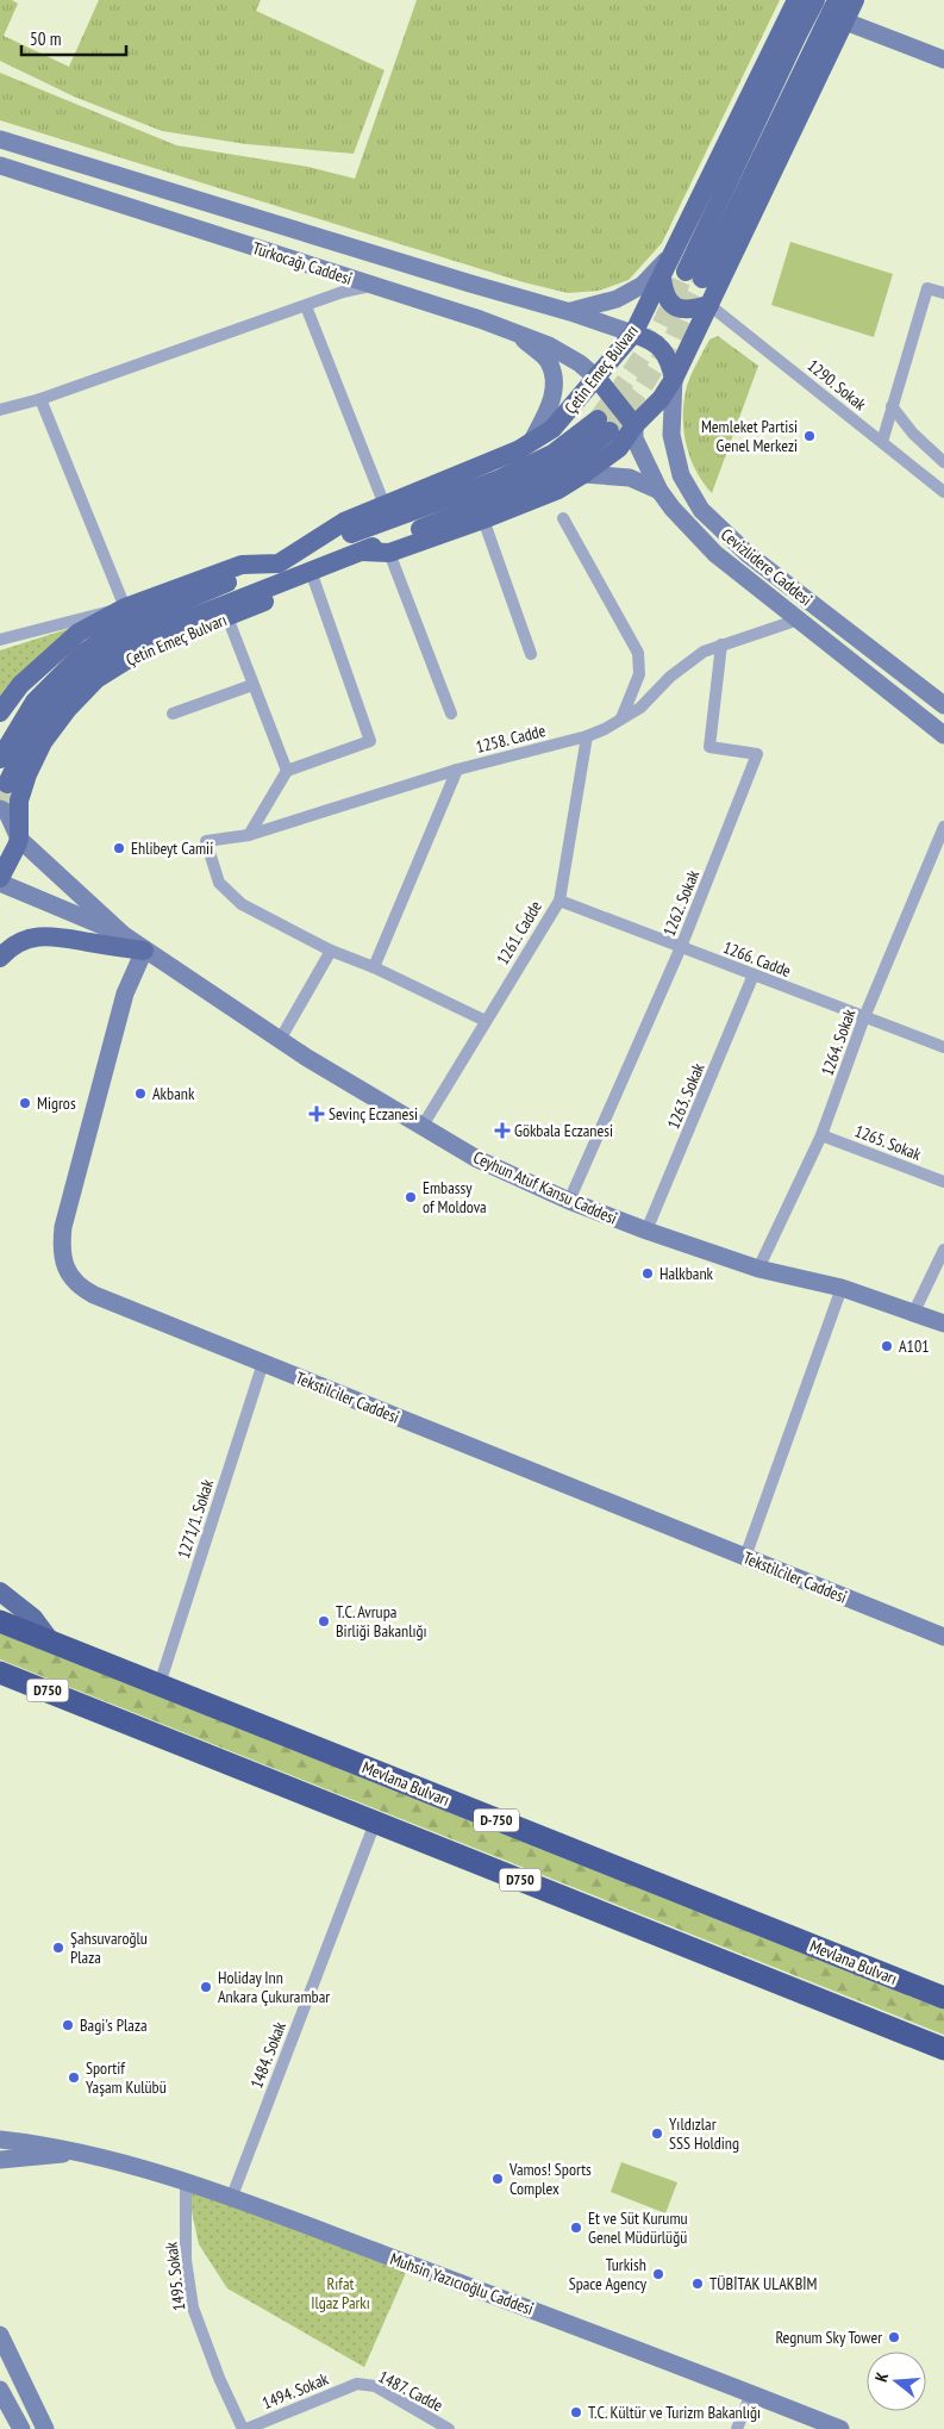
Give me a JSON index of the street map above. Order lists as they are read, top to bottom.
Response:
{
  "streets": {
    "highway": ["D750", "Mevlana Bulvarı", "D-750"],
    "main road": [
      "Türkocağı Caddesi",
      "Çetin Emeç Bulvarı",
      "Cevizlidere Caddesi",
      "Ceyhun Atuf Kansu Caddesi",
      "Tekstilciler Caddesi",
      "Muhsin Yazıcıoğlu Caddesi"
    ],
    "street": [
      "1290. Sokak",
      "1258. Cadde",
      "1262. Sokak",
      "1261. Cadde",
      "1266. Cadde",
      "1264. Sokak",
      "1263. Sokak",
      "1265. Sokak",
      "1271/1. Sokak",
      "1484. Sokak",
      "1495. Sokak",
      "1494. Sokak",
      "1487. Cadde"
    ]
  },
  "crossings": [
    ["Türkocağı Caddesi", "Çetin Emeç Bulvarı"],
    ["Çetin Emeç Bulvarı", "1290. Sokak"],
    ["Çetin Emeç Bulvarı", "Cevizlidere Caddesi"],
    ["Çetin Emeç Bulvarı", "Ceyhun Atuf Kansu Caddesi"],
    ["Cevizlidere Caddesi", "1258. Cadde"],
    ["1258. Cadde", "1262. Sokak"],
    ["1258. Cadde", "1261. Cadde"],
    ["1262. Sokak", "1266. Cadde"],
    ["1262. Sokak", "Ceyhun Atuf Kansu Caddesi"],
    ["1261. Cadde", "1266. Cadde"],
    ["1261. Cadde", "Ceyhun Atuf Kansu Caddesi"],
    ["1266. Cadde", "1264. Sokak"],
    ["1266. Cadde", "1263. Sokak"],
    ["1264. Sokak", "1265. Sokak"],
    ["1264. Sokak", "Ceyhun Atuf Kansu Caddesi"],
    ["1263. Sokak", "Ceyhun Atuf Kansu Caddesi"],
    ["Ceyhun Atuf Kansu Caddesi", "Tekstilciler Caddesi"],
    ["Tekstilciler Caddesi", "1271/1. Sokak"],
    ["1271/1. Sokak", "Mevlana Bulvarı"],
    ["D750", "1484. Sokak"],
    ["1484. Sokak", "Muhsin Yazıcıoğlu Caddesi"],
    ["1495. Sokak", "Muhsin Yazıcıoğlu Caddesi"],
    ["1495. Sokak", "1494. Sokak"],
    ["1494. Sokak", "1487. Cadde"]
  ],
  "parks": ["Rıfat Ilgaz Parkı"],
  "places": {
    "other": [
      "Memleket Partisi Genel Merkezi",
      "Ehlibeyt Camii",
      "Akbank",
      "Migros",
      "Embassy of Moldova",
      "Halkbank",
      "A101",
      "T.C. Avrupa Birliği Bakanlığı",
      "Şahsuvaroğlu Plaza",
      "Holiday Inn Ankara Çukurambar",
      "Bagi's Plaza",
      "Sportif Yaşam Kulübü",
      "Yıldızlar SSS Holding",
      "Vamos! Sports Complex",
      "Et ve Süt Kurumu Genel Müdürlüğü",
      "Turkish Space Agency",
      "TÜBİTAK ULAKBİM",
      "Regnum Sky Tower",
      "T.C. Kültür ve Turizm Bakanlığı"
    ],
    "health": ["Sevinç Eczanesi", "Gökbala Eczanesi"]
  },
  "scale_bar": "50 m",
  "north": "left"
}
